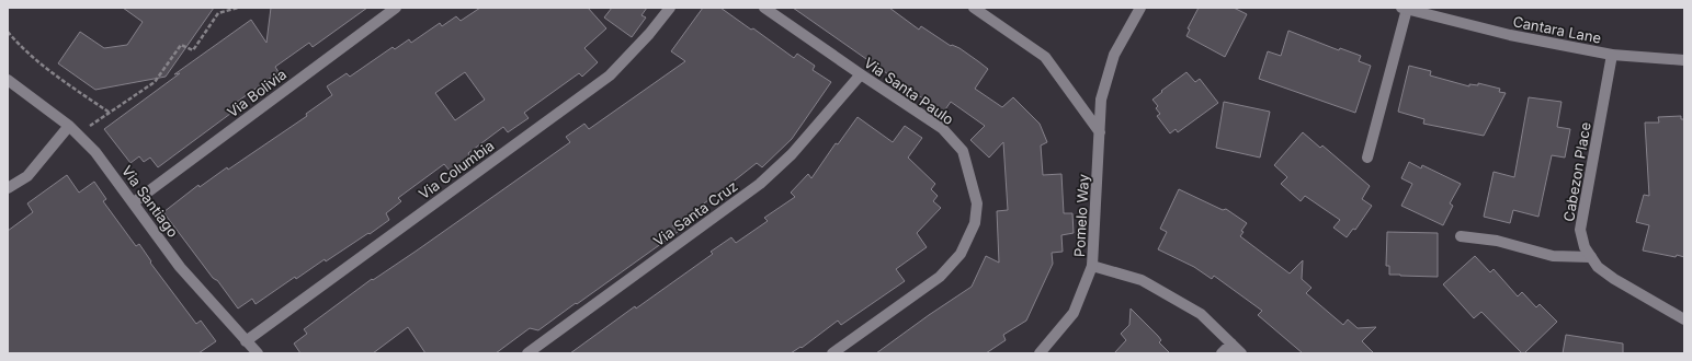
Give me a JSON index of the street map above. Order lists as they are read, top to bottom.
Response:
{
  "streets": {
    "street": [
      "Cantara Lane",
      "Via Santa Paulo",
      "Via Bolivia",
      "Via Columbia",
      "Cabezon Place",
      "Via Santiago",
      "Via Santa Cruz",
      "Pomelo Way"
    ]
  },
  "crossings": [
    ["Cantara Lane", "Cabezon Place"],
    ["Via Santa Paulo", "Via Santa Cruz"],
    ["Via Bolivia", "Via Santiago"],
    ["Via Columbia", "Via Santiago"]
  ]
}
